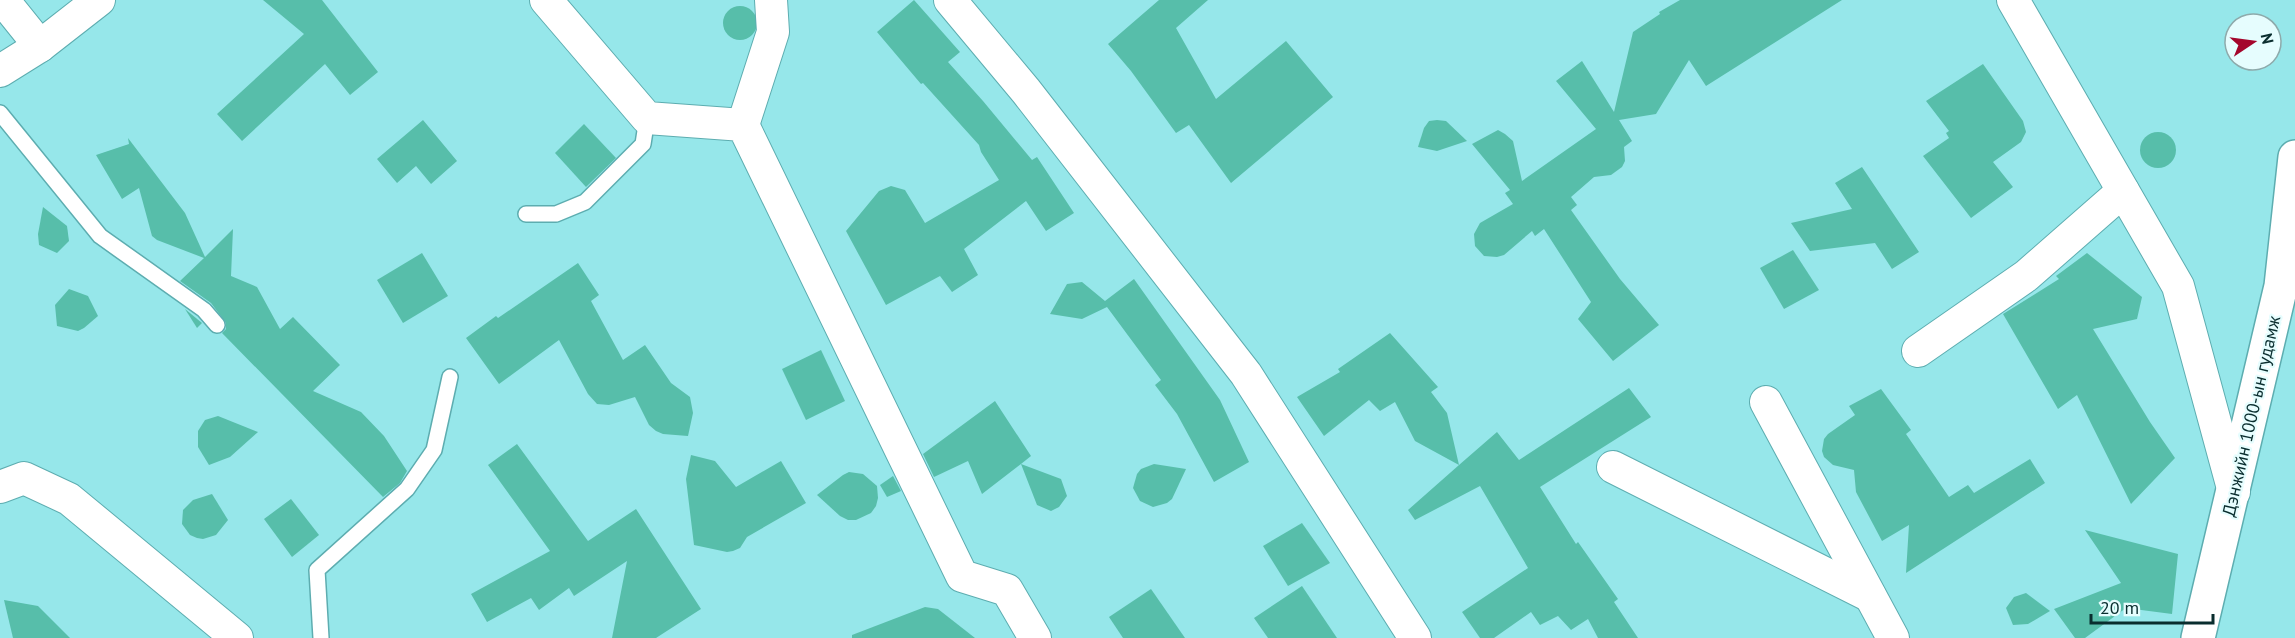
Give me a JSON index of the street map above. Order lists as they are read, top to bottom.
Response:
{
  "streets": {
    "main road": ["Дэнжийн 1000-ын гудамж"]
  },
  "scale_bar": "20 m",
  "north": "right"
}
